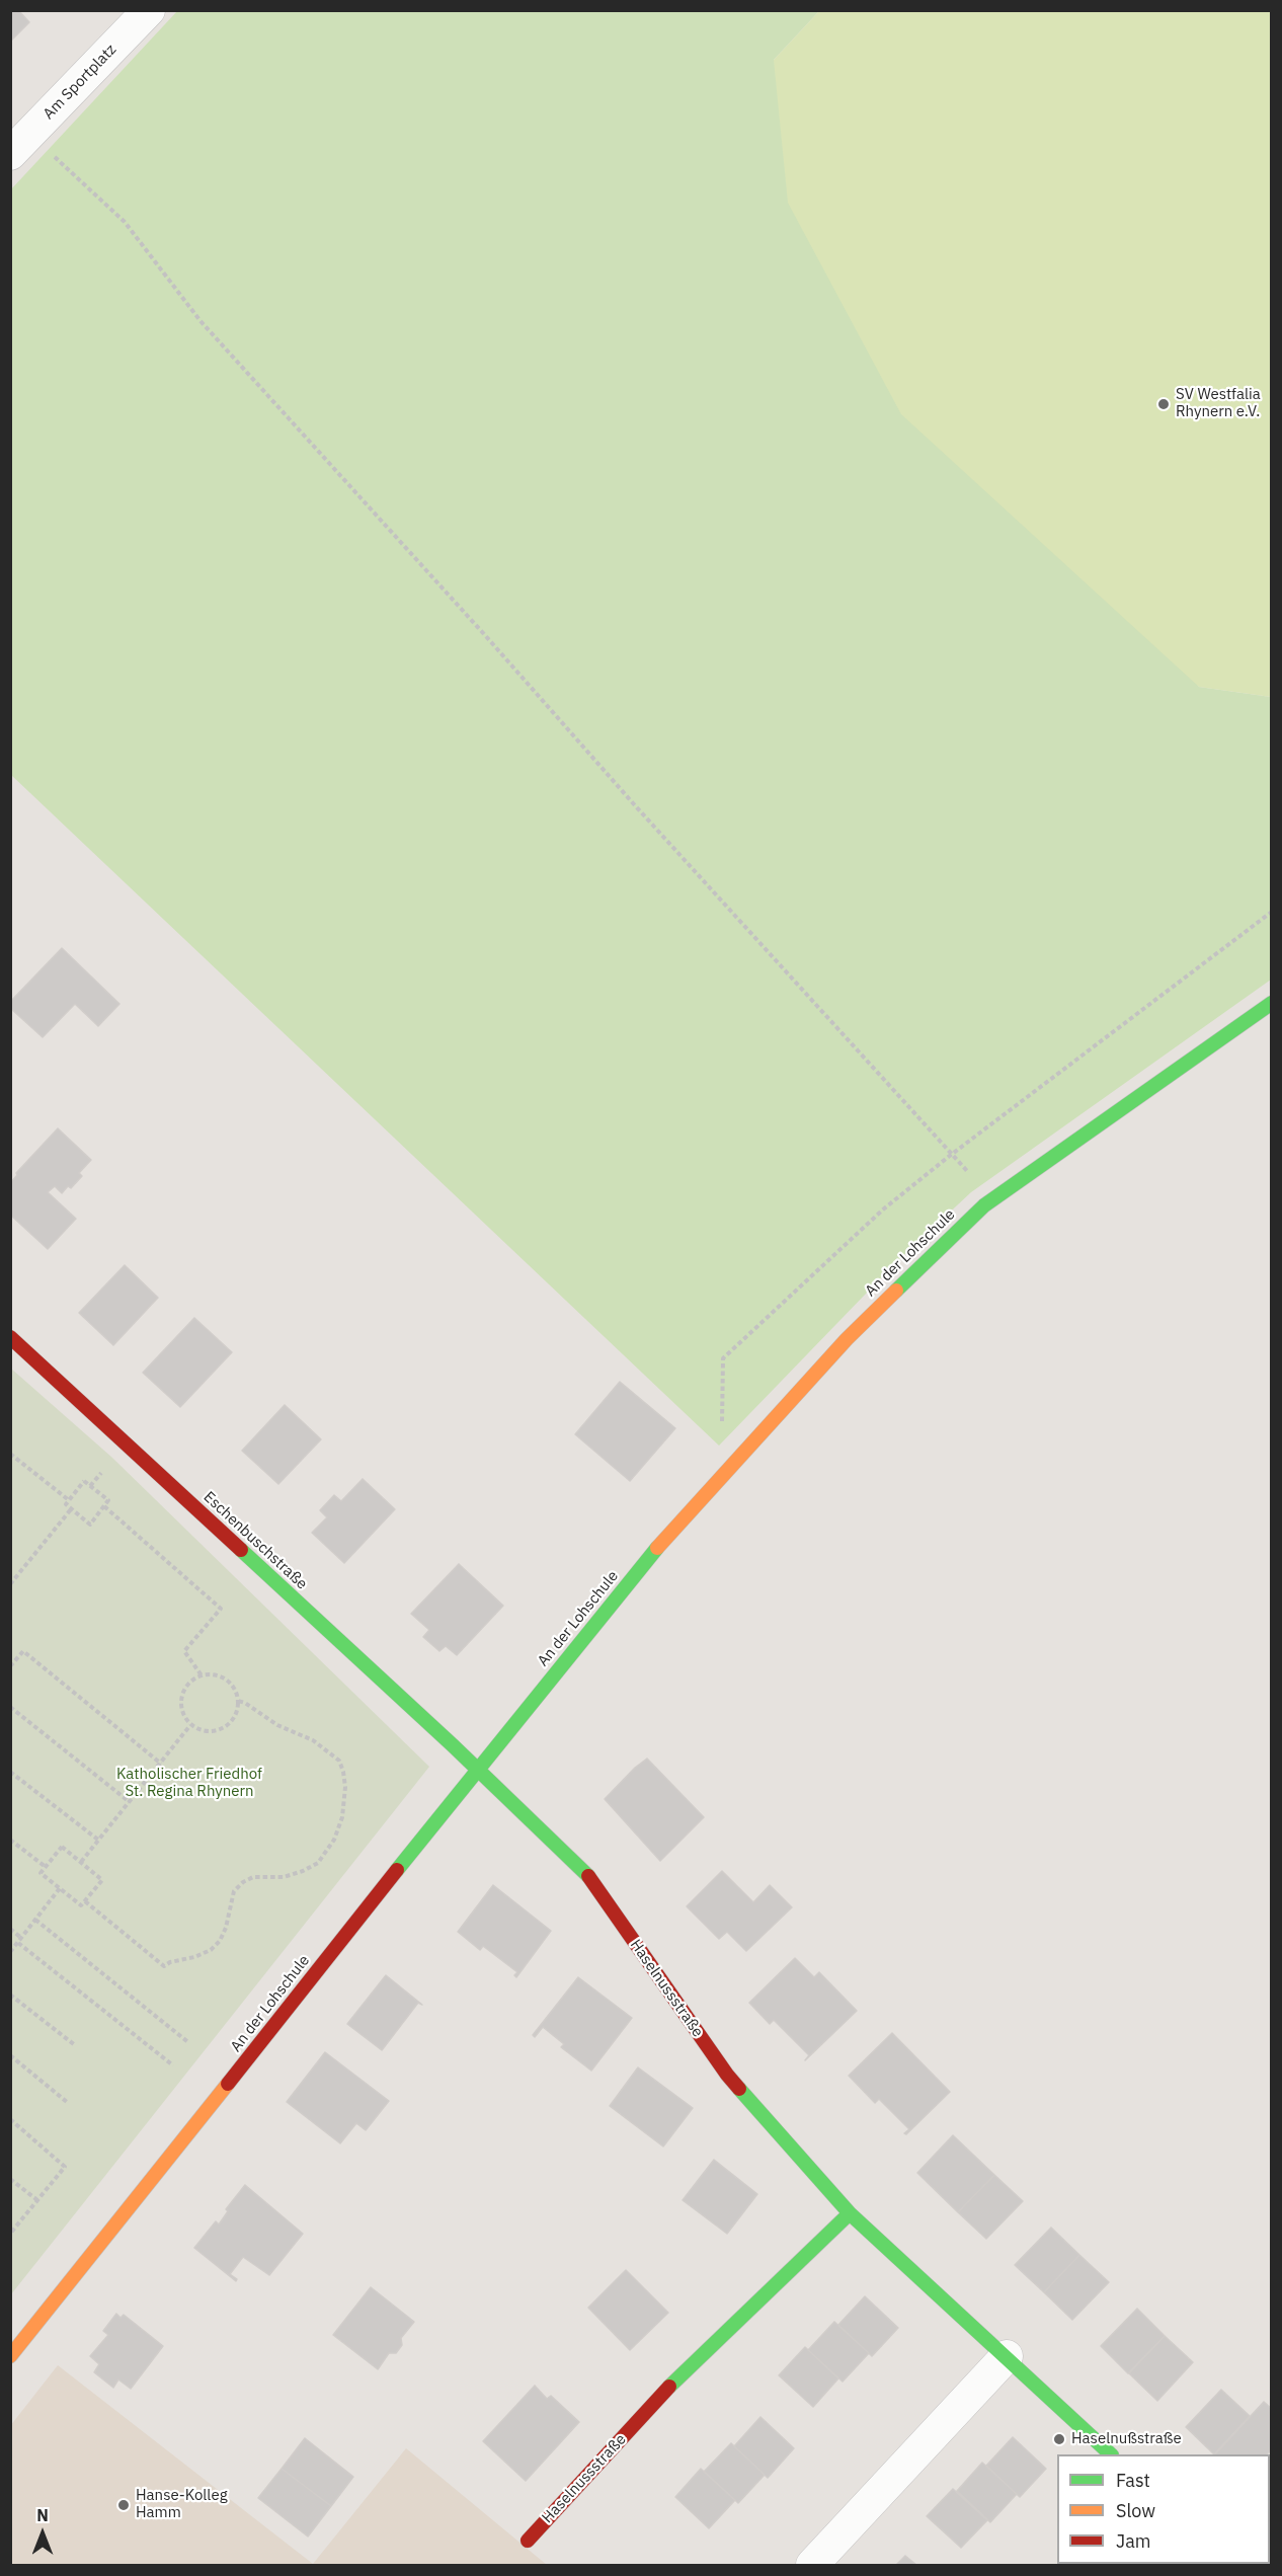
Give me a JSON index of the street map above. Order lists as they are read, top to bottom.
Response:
{
  "streets": {
    "street": [
      "Am Sportplatz",
      "An der Lohschule",
      "Eschenbuschstraße",
      "Haselnussstraße"
    ]
  },
  "crossings": [
    ["An der Lohschule", "Eschenbuschstraße"],
    ["An der Lohschule", "Haselnussstraße"],
    ["Eschenbuschstraße", "Haselnussstraße"]
  ],
  "parks": ["Katholischer Friedhof St. Regina Rhynern"],
  "places": ["SV Westfalia Rhynern e.V.", "Haselnußstraße", "Hanse-Kolleg Hamm"],
  "legend": ["Fast", "Slow", "Jam"],
  "north": "top"
}
